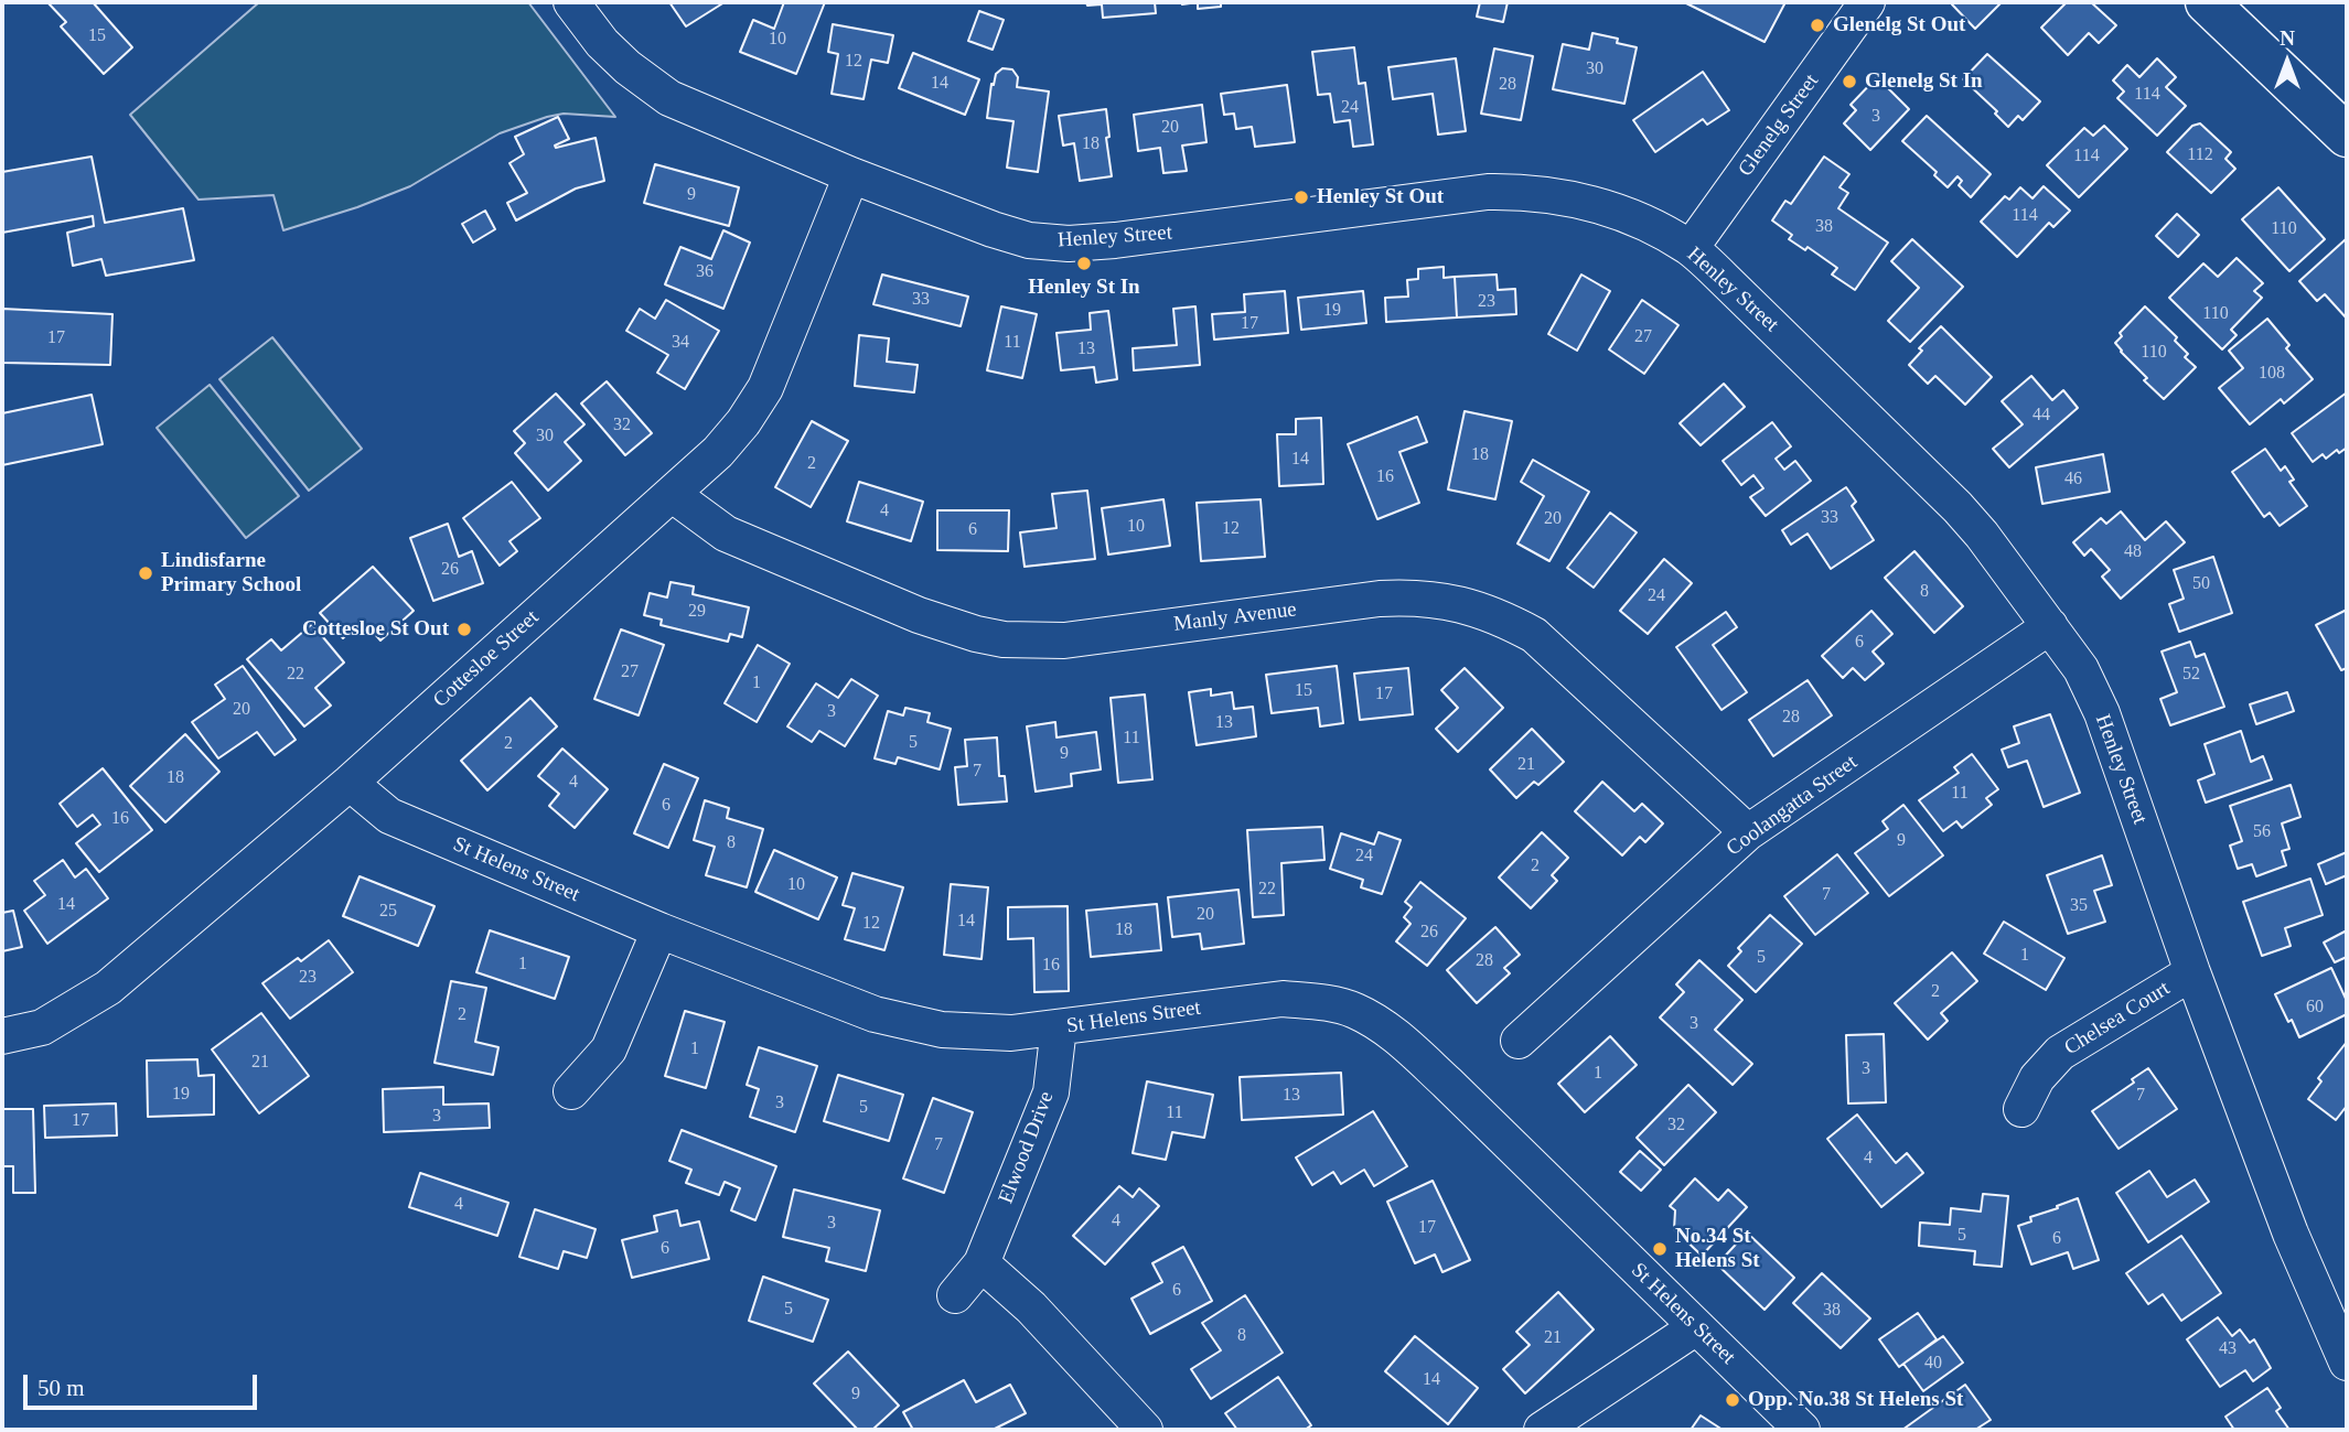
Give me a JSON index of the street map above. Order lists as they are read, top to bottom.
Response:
{
  "streets": {
    "street": [
      "Glenelg Street",
      "Henley Street",
      "Manly Avenue",
      "Cottesloe Street",
      "Coolangatta Street",
      "St Helens Street",
      "Chelsea Court",
      "Elwood Drive"
    ]
  },
  "crossings": [
    ["Glenelg Street", "Henley Street"],
    ["Henley Street", "Cottesloe Street"],
    ["Henley Street", "Coolangatta Street"],
    ["Henley Street", "Chelsea Court"],
    ["Manly Avenue", "Cottesloe Street"],
    ["Manly Avenue", "Coolangatta Street"],
    ["Cottesloe Street", "St Helens Street"],
    ["St Helens Street", "Elwood Drive"]
  ],
  "places": [
    "Glenelg St Out",
    "Glenelg St In",
    "Henley St Out",
    "Henley St In",
    "Lindisfarne Primary School",
    "Cottesloe St Out",
    "No.34 St Helens St",
    "Opp. No.38 St Helens St"
  ],
  "house_numbers": [
    "15",
    "10",
    "12",
    "30",
    "14",
    "28",
    "114",
    "24",
    "3",
    "20",
    "18",
    "112",
    "114",
    "9",
    "114",
    "38",
    "110",
    "36",
    "33",
    "23",
    "19",
    "110",
    "17",
    "27",
    "17",
    "34",
    "11",
    "13",
    "110",
    "108",
    "44",
    "32",
    "30",
    "18",
    "14",
    "2",
    "16",
    "46",
    "4",
    "33",
    "20",
    "10",
    "12",
    "6",
    "48",
    "26",
    "50",
    "8",
    "24",
    "29",
    "6",
    "27",
    "22",
    "52",
    "1",
    "15",
    "17",
    "20",
    "3",
    "28",
    "13",
    "11",
    "5",
    "2",
    "9",
    "21",
    "7",
    "18",
    "4",
    "11",
    "6",
    "16",
    "56",
    "9",
    "8",
    "24",
    "2",
    "10",
    "22",
    "7",
    "14",
    "35",
    "25",
    "20",
    "14",
    "12",
    "18",
    "26",
    "1",
    "5",
    "28",
    "1",
    "16",
    "23",
    "2",
    "60",
    "2",
    "3",
    "1",
    "21",
    "3",
    "1",
    "19",
    "13",
    "7",
    "3",
    "5",
    "11",
    "3",
    "17",
    "32",
    "7",
    "4",
    "4",
    "4",
    "3",
    "17",
    "5",
    "6",
    "6",
    "6",
    "5",
    "38",
    "8",
    "21",
    "43",
    "40",
    "14",
    "9"
  ],
  "scale_bar": "50 m",
  "north": "top"
}
